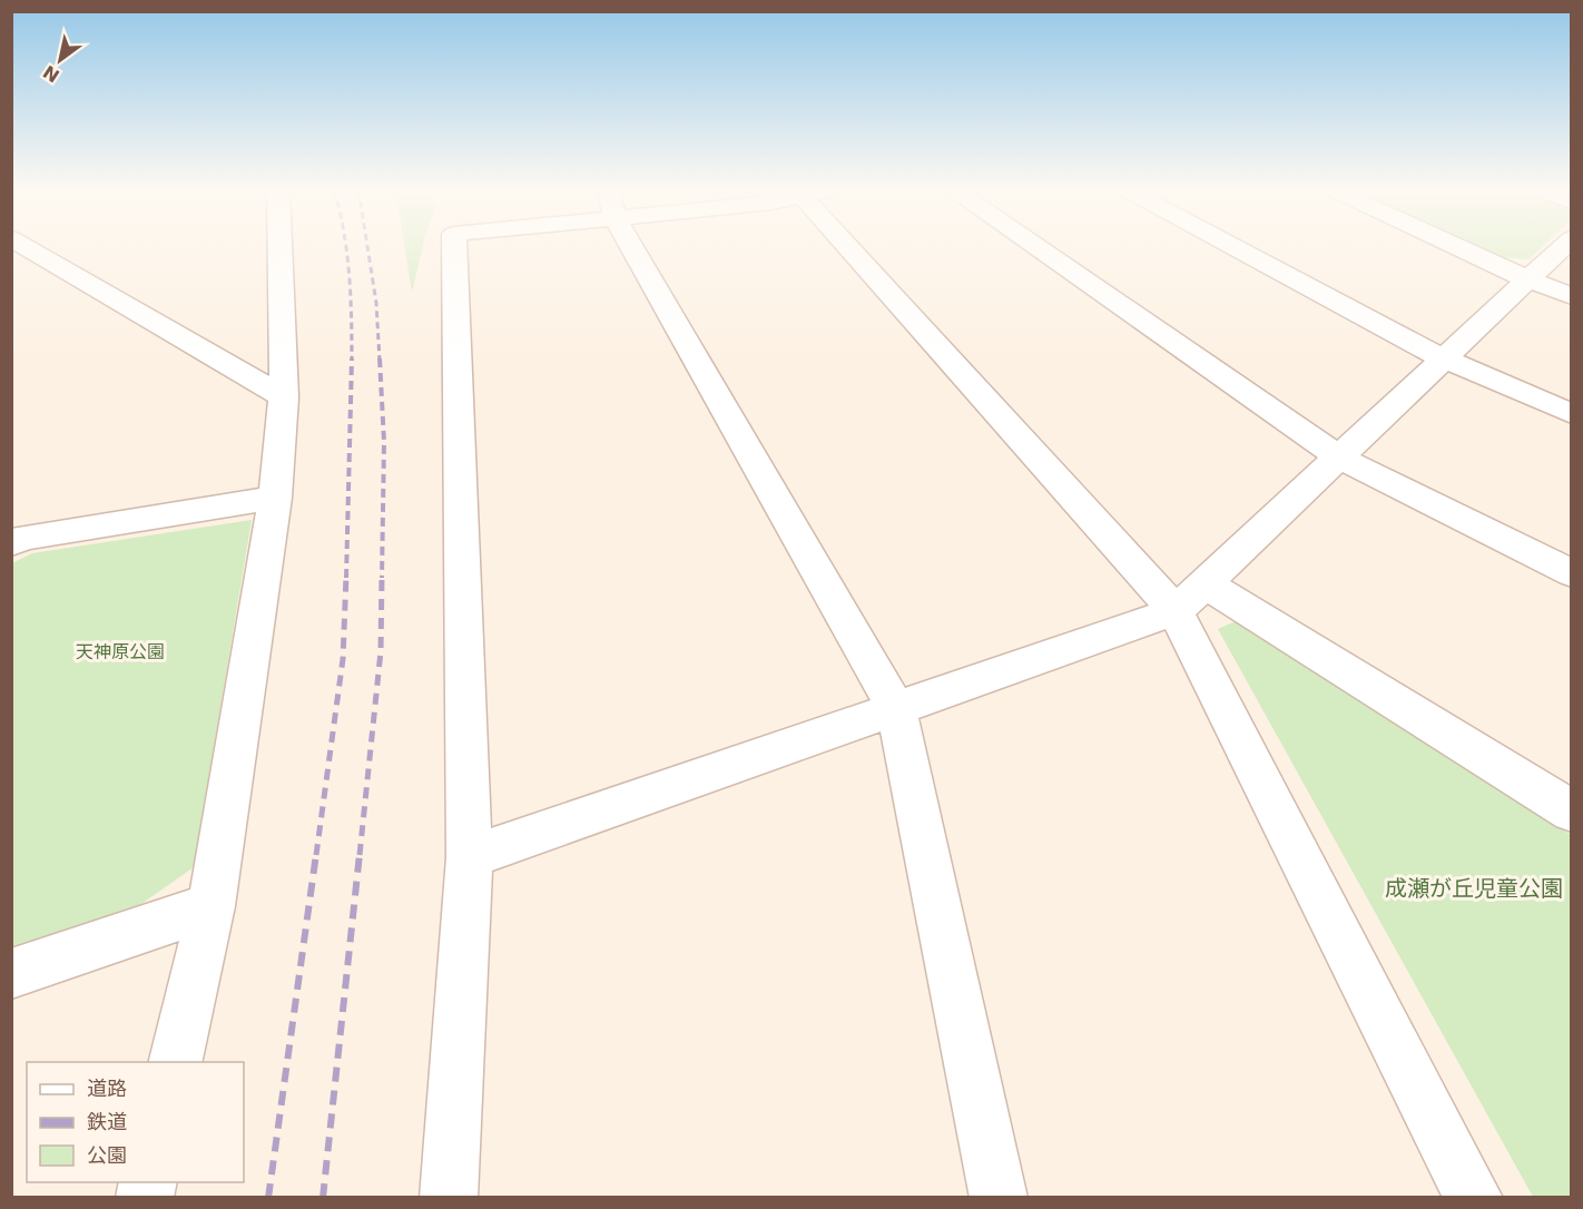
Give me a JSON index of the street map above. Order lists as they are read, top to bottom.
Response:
{
  "parks": ["天神原公園", "成瀬が丘児童公園"],
  "legend": ["道路", "鉄道", "公園"],
  "north": "bottom left"
}
